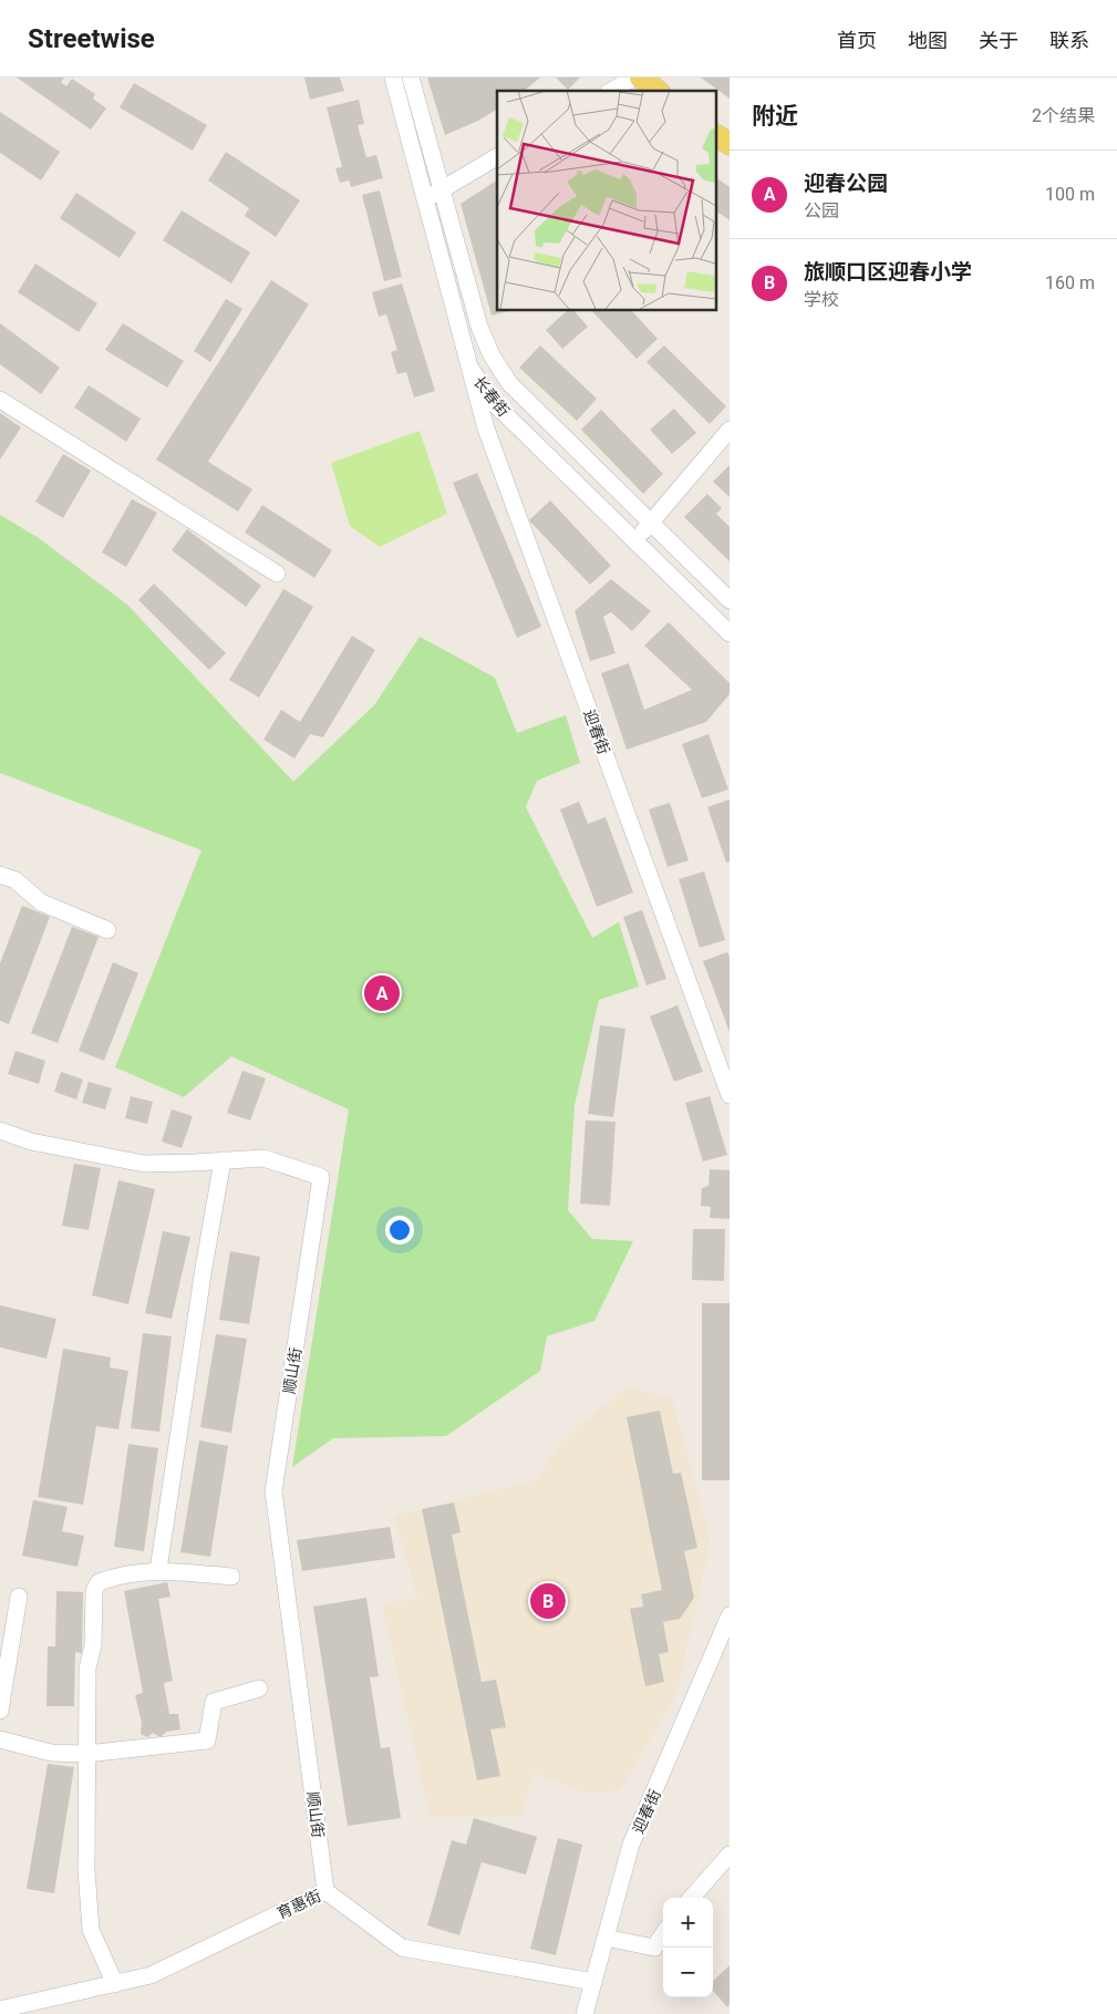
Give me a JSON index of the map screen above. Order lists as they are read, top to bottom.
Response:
{
  "streets": {
    "street": [
      "长春街",
      "迎春街",
      "顺山街",
      "育惠街"
    ]
  },
  "crossings": [
    ["长春街", "迎春街"],
    ["迎春街", "育惠街"],
    ["顺山街", "育惠街"]
  ],
  "page": {
    "header": "Streetwise",
    "nav": [
      "首页",
      "地图",
      "关于",
      "联系"
    ],
    "heading": ["附近", "2个结果"],
    "list": [
      {
        "mark": "A",
        "name": "迎春公园",
        "note": "公园",
        "value": "100 m"
      },
      {
        "mark": "B",
        "name": "旅顺口区迎春小学",
        "note": "学校",
        "value": "160 m"
      }
    ],
    "pins": ["A", "B"],
    "map_buttons": ["+", "−"]
  }
}
